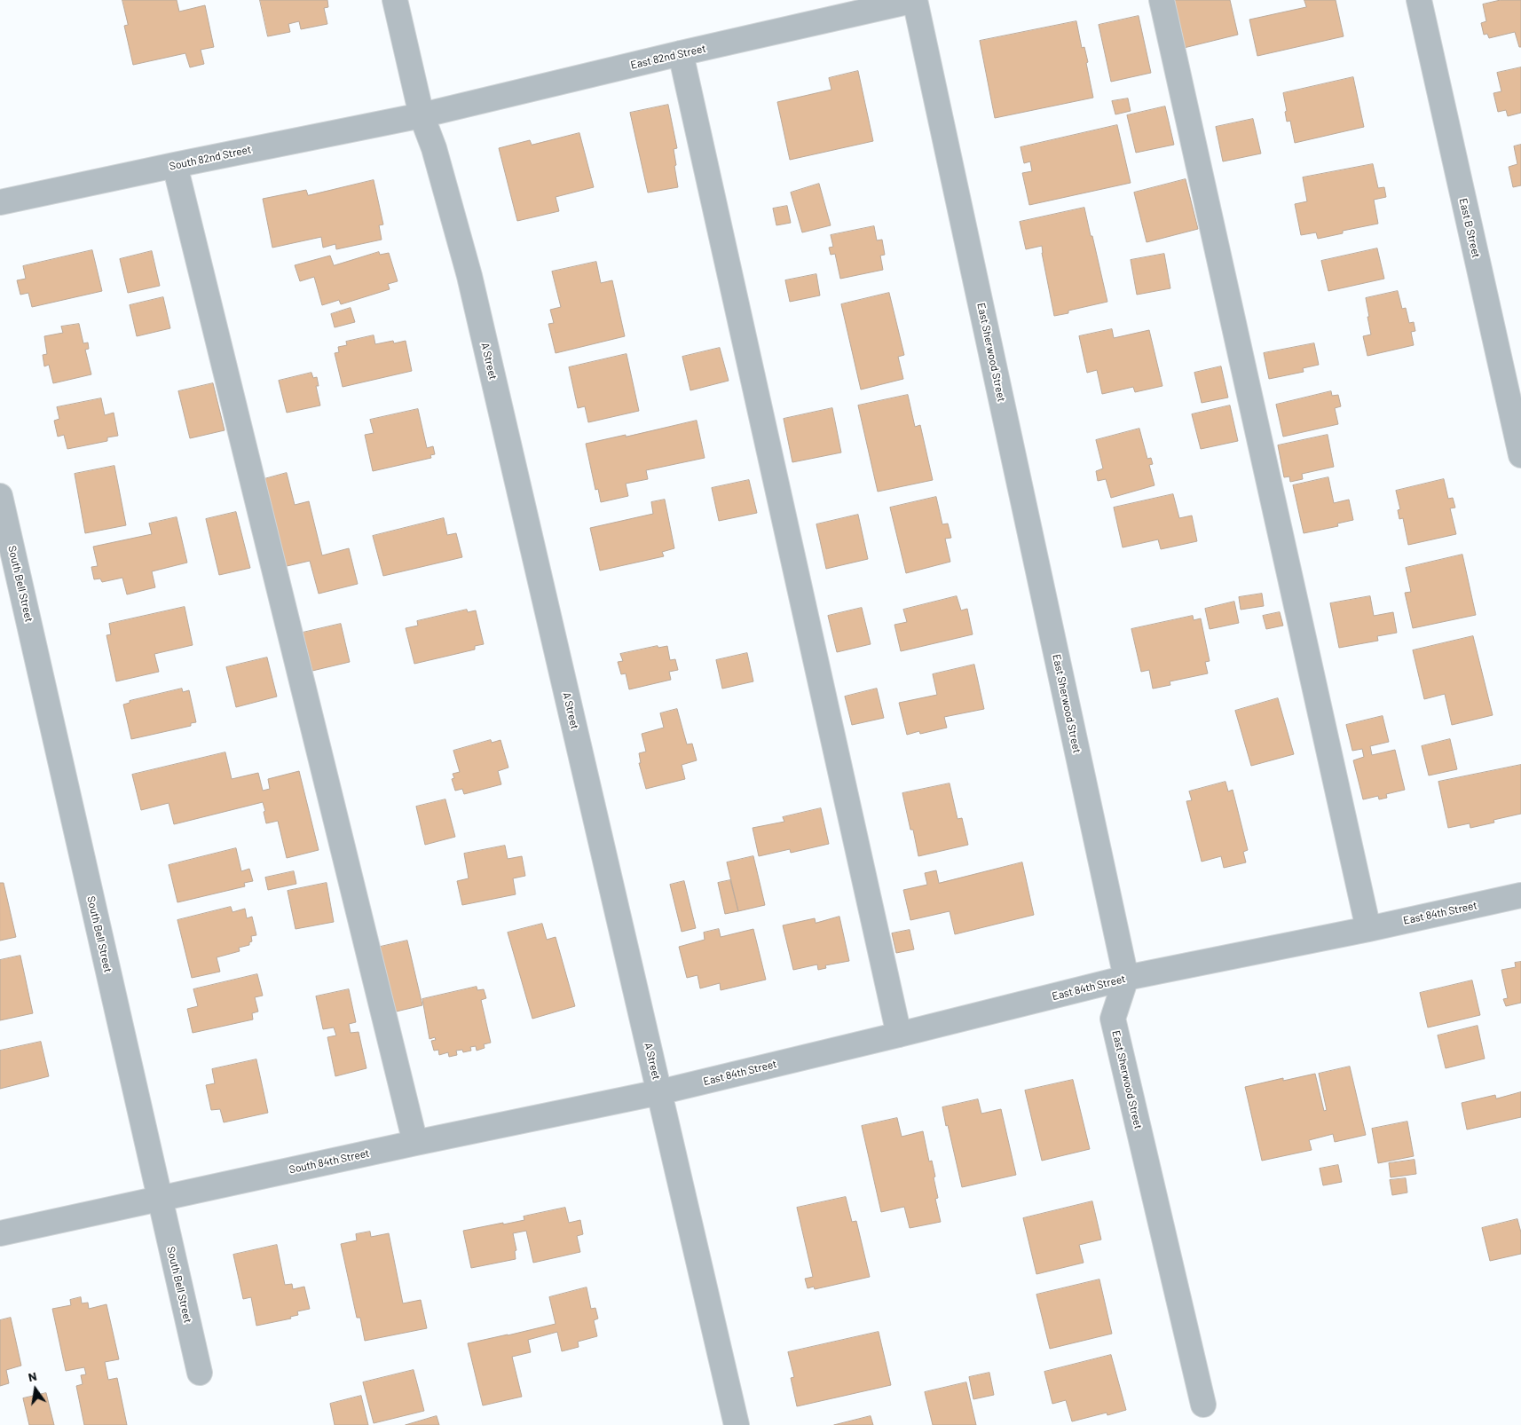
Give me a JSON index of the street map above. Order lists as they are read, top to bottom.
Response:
{
  "streets": {
    "street": [
      "East 82nd Street",
      "South 82nd Street",
      "East B Street",
      "East Sherwood Street",
      "A Street",
      "South Bell Street",
      "East 84th Street",
      "South 84th Street"
    ]
  },
  "crossings": [
    ["East 82nd Street", "South 82nd Street"],
    ["East 82nd Street", "East Sherwood Street"],
    ["East 82nd Street", "A Street"],
    ["South 82nd Street", "A Street"],
    ["East Sherwood Street", "East 84th Street"],
    ["A Street", "East 84th Street"],
    ["A Street", "South 84th Street"],
    ["South Bell Street", "South 84th Street"],
    ["East 84th Street", "South 84th Street"]
  ],
  "north": "top"
}
